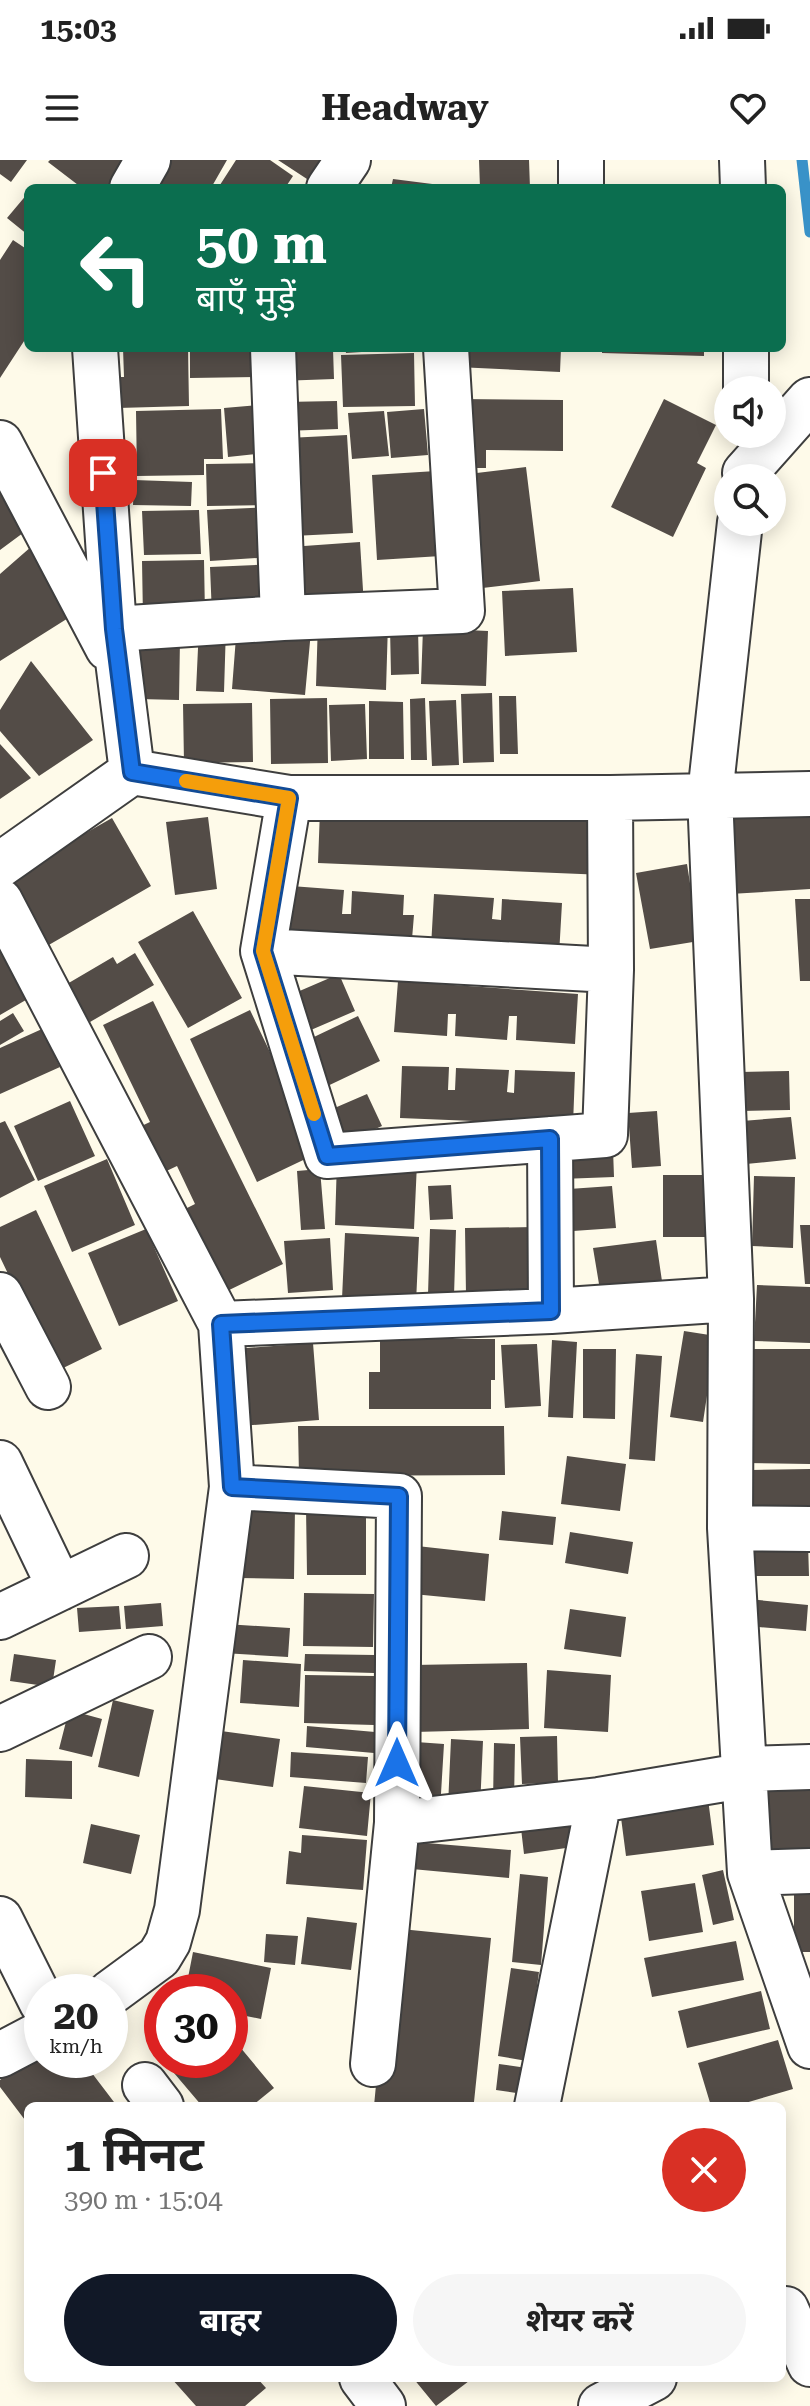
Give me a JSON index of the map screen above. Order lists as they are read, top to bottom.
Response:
{
  "page": {
    "status": "15:03",
    "header": "Headway",
    "turn": ["50 m", "बाएँ मुड़ें"],
    "speed": "20 km/h",
    "limit": "30",
    "heading": ["1 मिनट", "390 m · 15:04"],
    "buttons": ["बाहर", "शेयर करें"]
  }
}
